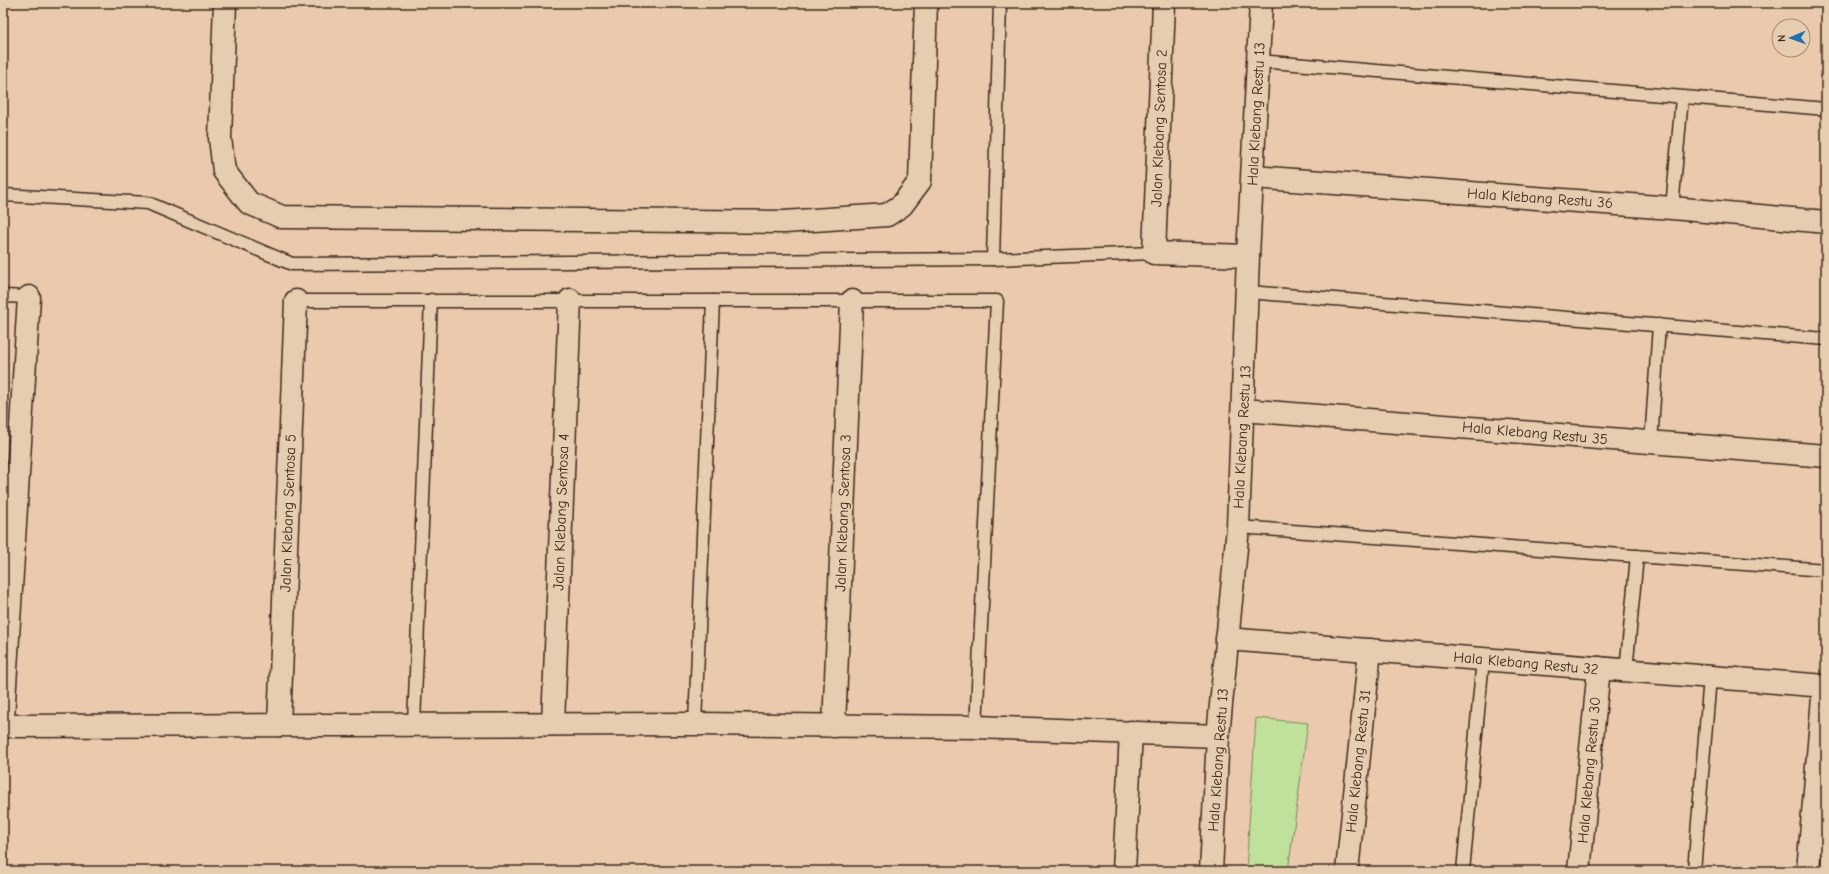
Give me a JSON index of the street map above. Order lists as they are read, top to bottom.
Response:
{
  "streets": {
    "street": [
      "Hala Klebang Restu 13",
      "Jalan Klebang Sentosa 2",
      "Hala Klebang Restu 36",
      "Hala Klebang Restu 35",
      "Jalan Klebang Sentosa 4",
      "Jalan Klebang Sentosa 5",
      "Jalan Klebang Sentosa 3",
      "Hala Klebang Restu 32",
      "Hala Klebang Restu 31",
      "Hala Klebang Restu 30"
    ]
  },
  "crossings": [
    ["Hala Klebang Restu 13", "Hala Klebang Restu 36"],
    ["Hala Klebang Restu 13", "Hala Klebang Restu 35"],
    ["Hala Klebang Restu 13", "Hala Klebang Restu 32"],
    ["Hala Klebang Restu 32", "Hala Klebang Restu 31"],
    ["Hala Klebang Restu 32", "Hala Klebang Restu 30"]
  ],
  "north": "left"
}
